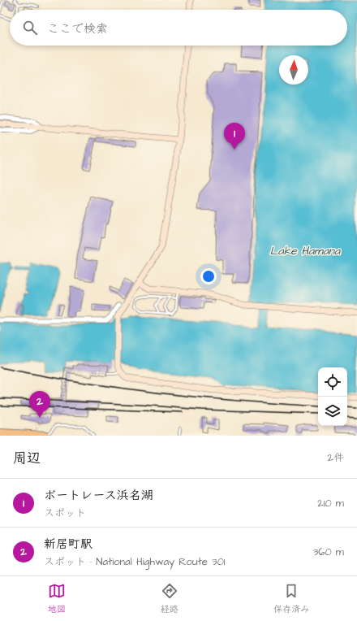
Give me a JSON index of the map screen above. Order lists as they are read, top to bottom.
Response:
{
  "water": ["Lake Hamana"],
  "north": "top",
  "page": {
    "search": "ここで検索",
    "pins": ["1", "2"],
    "heading": ["周辺", "2件"],
    "list": [
      {
        "mark": "1",
        "name": "ボートレース浜名湖",
        "note": "スポット",
        "value": "210 m"
      },
      {
        "mark": "2",
        "name": "新居町駅",
        "note": "スポット · National Highway Route 301",
        "value": "360 m"
      }
    ],
    "nav": ["地図", "経路", "保存済み"]
  }
}
